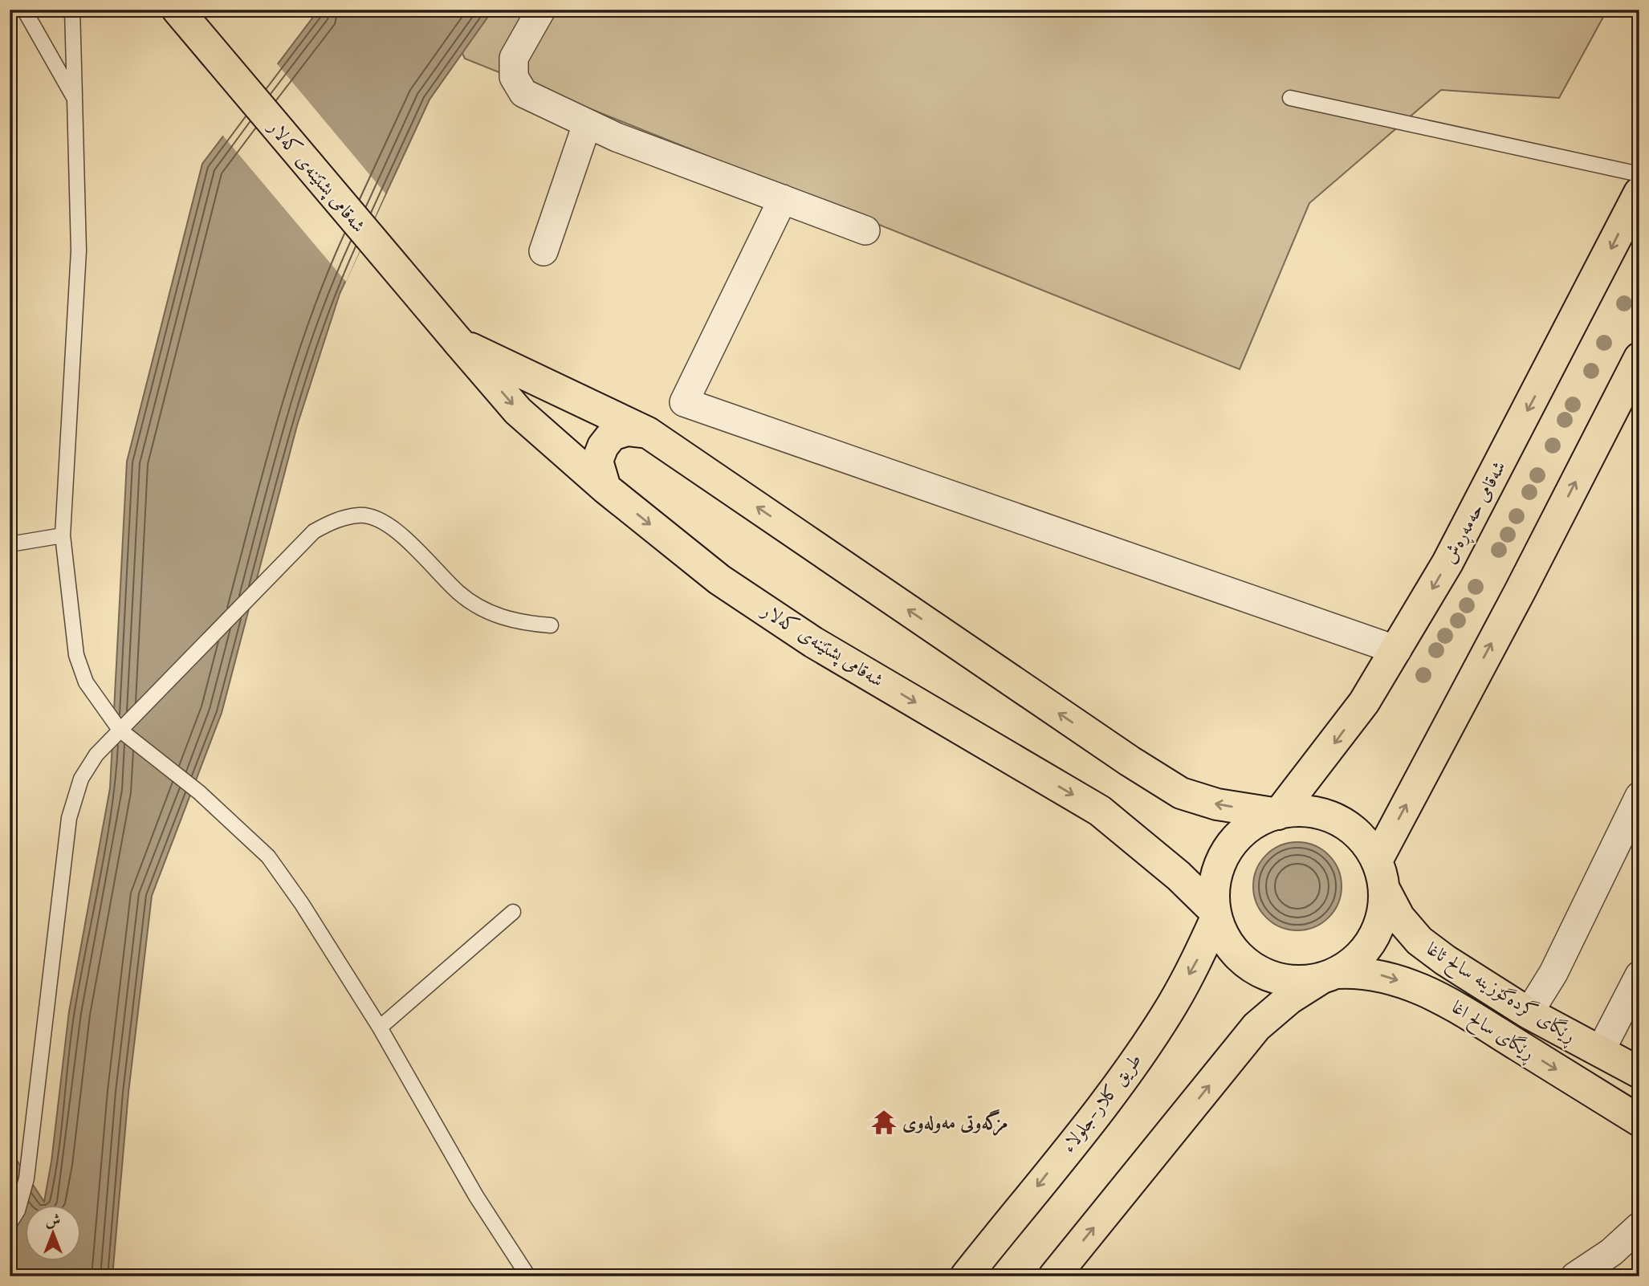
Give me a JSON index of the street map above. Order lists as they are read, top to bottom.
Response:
{
  "streets": {
    "main road": [
      "شەقامی پشتێنەی کەلار",
      "شەقامی حەمەڕەش",
      "ڕێگای گردەگۆزینە سالح ئاغا",
      "ڕێگای سالح اغا",
      "طريق كلار-جلولاء"
    ]
  },
  "crossings": [
    ["شەقامی پشتێنەی کەلار", "شەقامی حەمەڕەش"],
    ["شەقامی پشتێنەی کەلار", "ڕێگای گردەگۆزینە سالح ئاغا"],
    ["شەقامی پشتێنەی کەلار", "ڕێگای سالح اغا"],
    ["شەقامی پشتێنەی کەلار", "طريق كلار-جلولاء"],
    ["شەقامی حەمەڕەش", "ڕێگای گردەگۆزینە سالح ئاغا"],
    ["شەقامی حەمەڕەش", "ڕێگای سالح اغا"],
    ["شەقامی حەمەڕەش", "طريق كلار-جلولاء"],
    ["ڕێگای گردەگۆزینە سالح ئاغا", "ڕێگای سالح اغا"],
    ["ڕێگای گردەگۆزینە سالح ئاغا", "طريق كلار-جلولاء"],
    ["ڕێگای سالح اغا", "طريق كلار-جلولاء"]
  ],
  "one_way": ["ڕێگای سالح اغا"],
  "places": {
    "temple": ["مزگەوتی مەولەوی"]
  },
  "north": "top"
}
